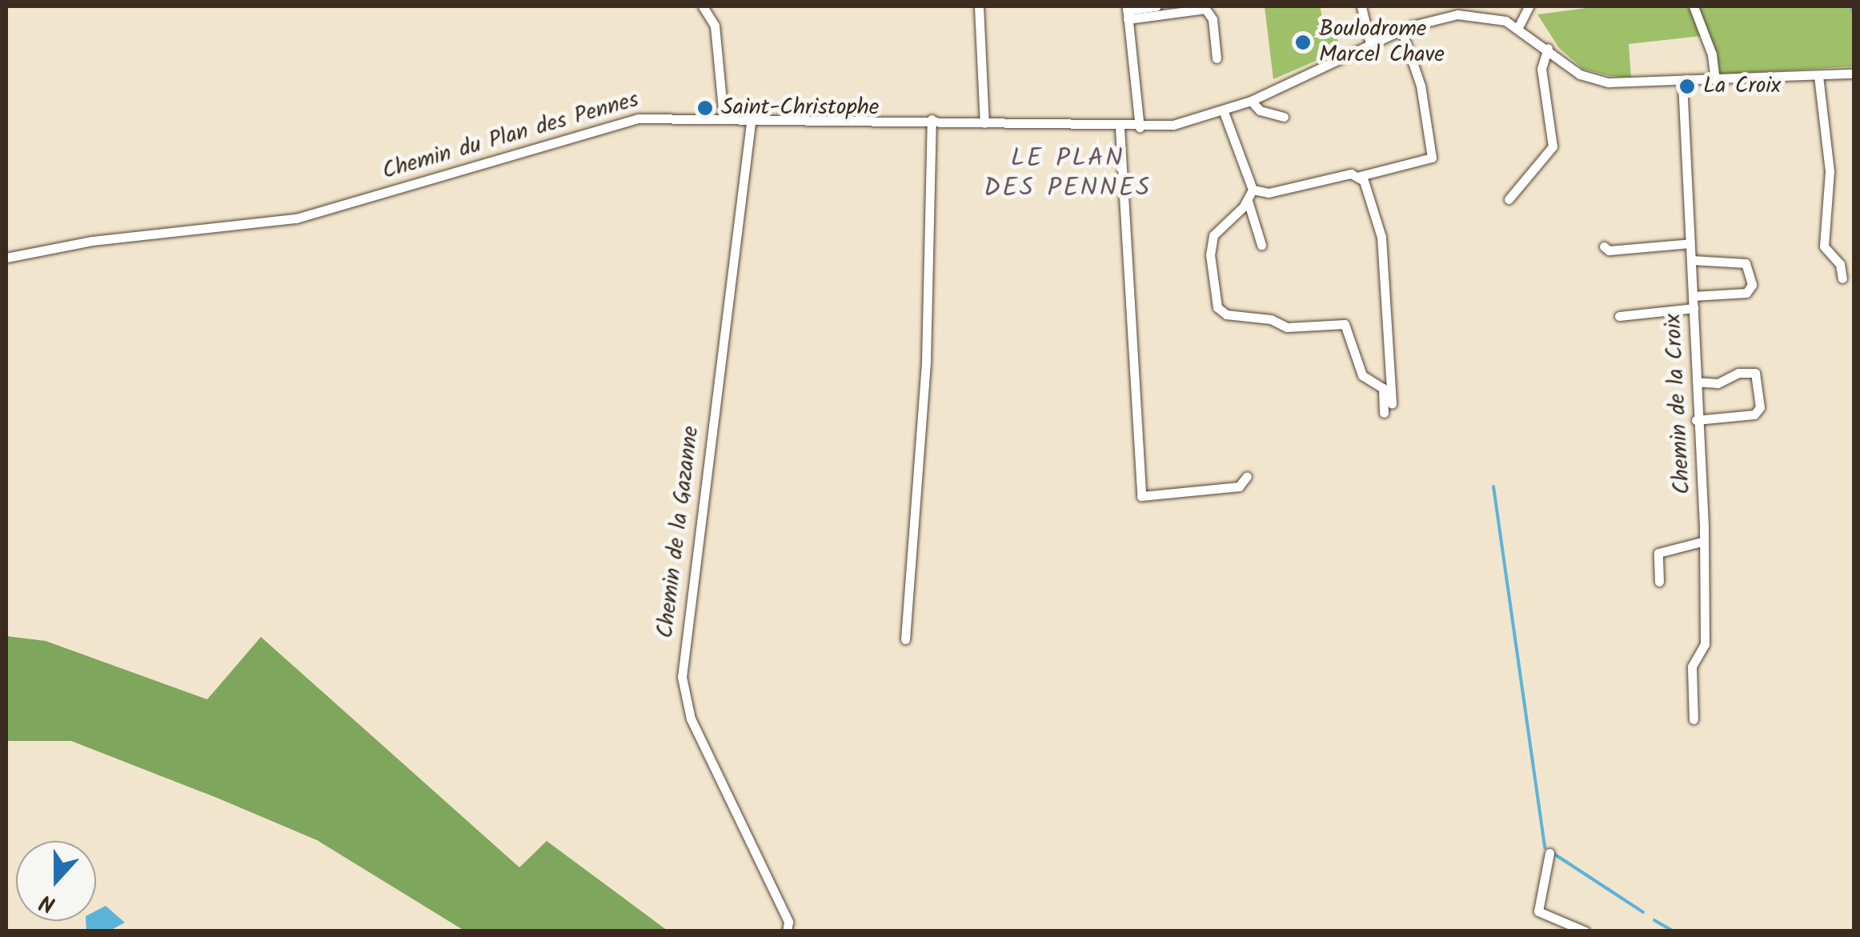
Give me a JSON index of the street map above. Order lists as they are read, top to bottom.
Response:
{
  "streets": {
    "street": ["Chemin du Plan des Pennes", "Chemin de la Croix", "Chemin de la Gazanne"]
  },
  "crossings": [
    ["Chemin du Plan des Pennes", "Chemin de la Croix"],
    ["Chemin du Plan des Pennes", "Chemin de la Gazanne"]
  ],
  "districts": ["LE PLAN DES PENNES"],
  "places": ["Boulodrome Marcel Chave", "La Croix", "Saint-Christophe"],
  "north": "bottom"
}
